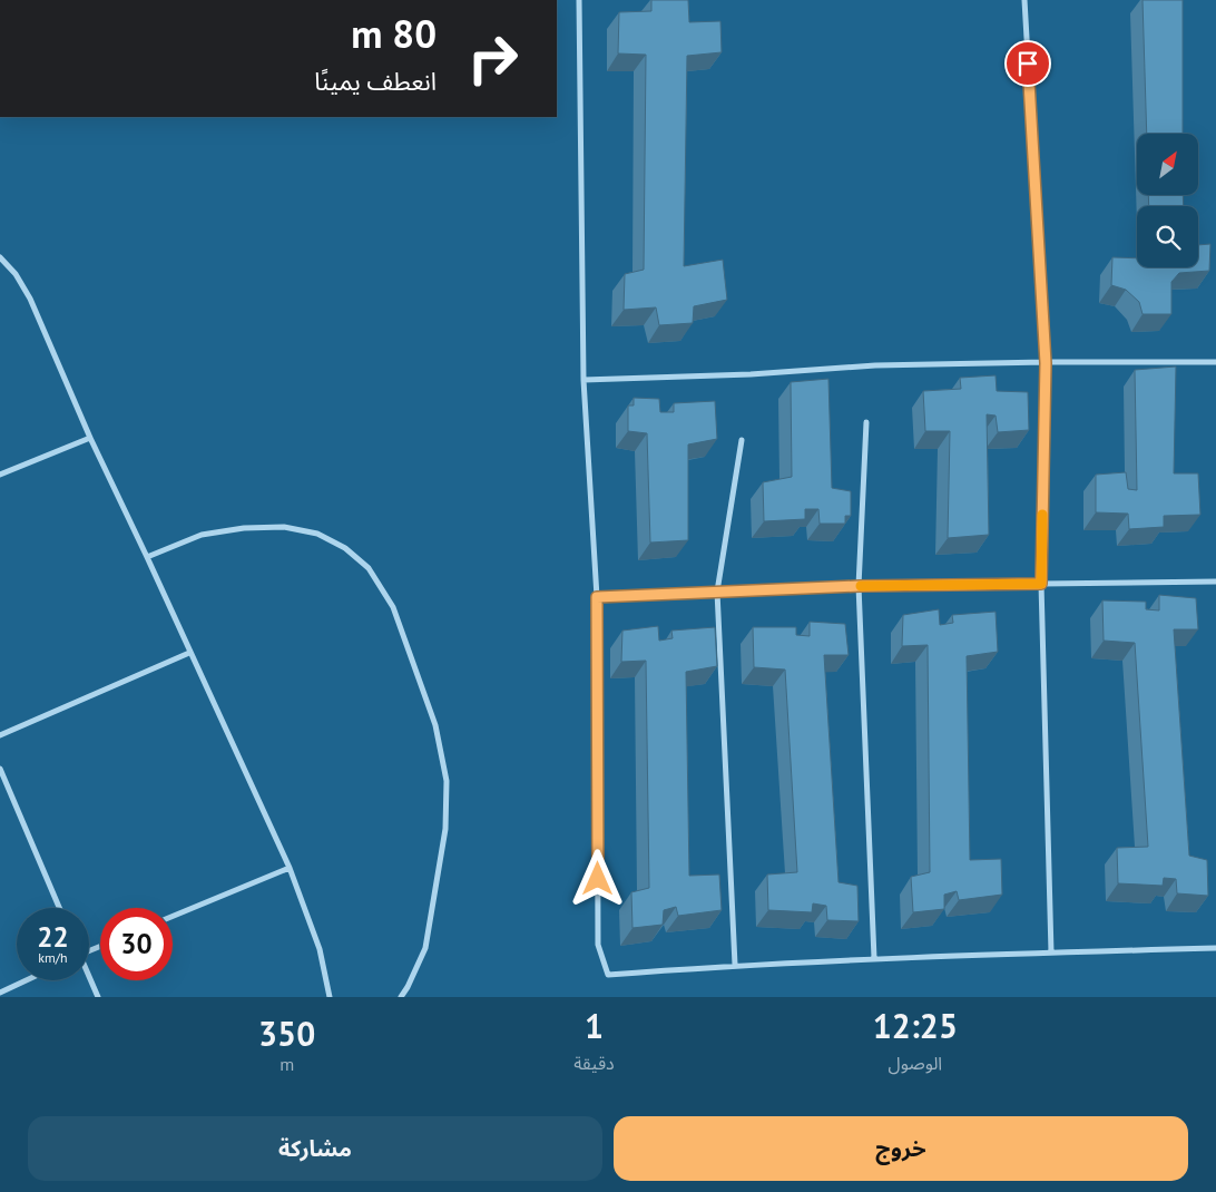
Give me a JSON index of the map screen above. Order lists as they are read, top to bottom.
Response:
{
  "north": "top right",
  "page": {
    "turn": ["80 m", "انعطف يمينًا"],
    "speed": "22 km/h",
    "limit": "30",
    "eta": [
      "12:25",
      "الوصول",
      "1",
      "دقيقة",
      "350",
      "m"
    ],
    "buttons": ["خروج", "مشاركة"]
  }
}
